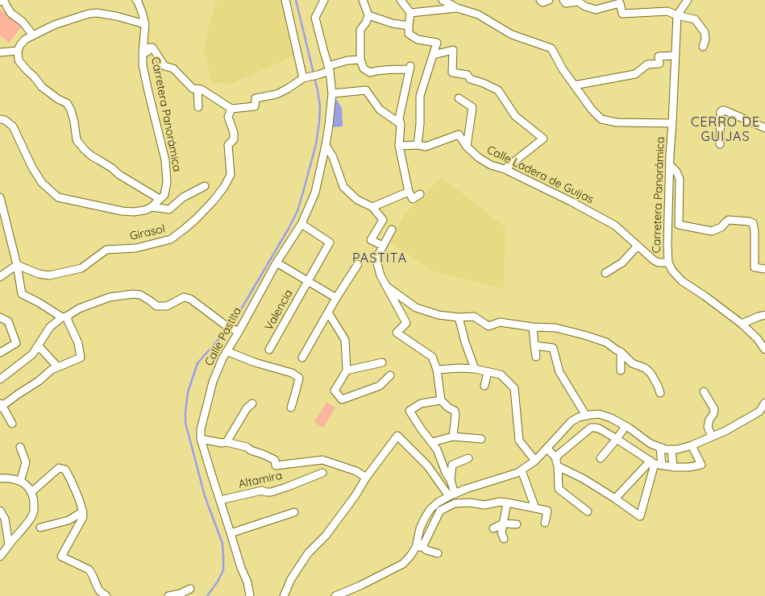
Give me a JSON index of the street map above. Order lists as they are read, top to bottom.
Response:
{
  "streets": {
    "street": [
      "Carretera Panorámica",
      "Calle Ladera de Guijas",
      "Girasol",
      "Valencia",
      "Calle Pastita",
      "Altamira"
    ]
  },
  "crossings": [
    ["Carretera Panorámica", "Calle Ladera de Guijas"],
    ["Valencia", "Calle Pastita"],
    ["Calle Pastita", "Altamira"]
  ],
  "districts": ["CERRO DE GUIJAS", "PASTITA"]
}
